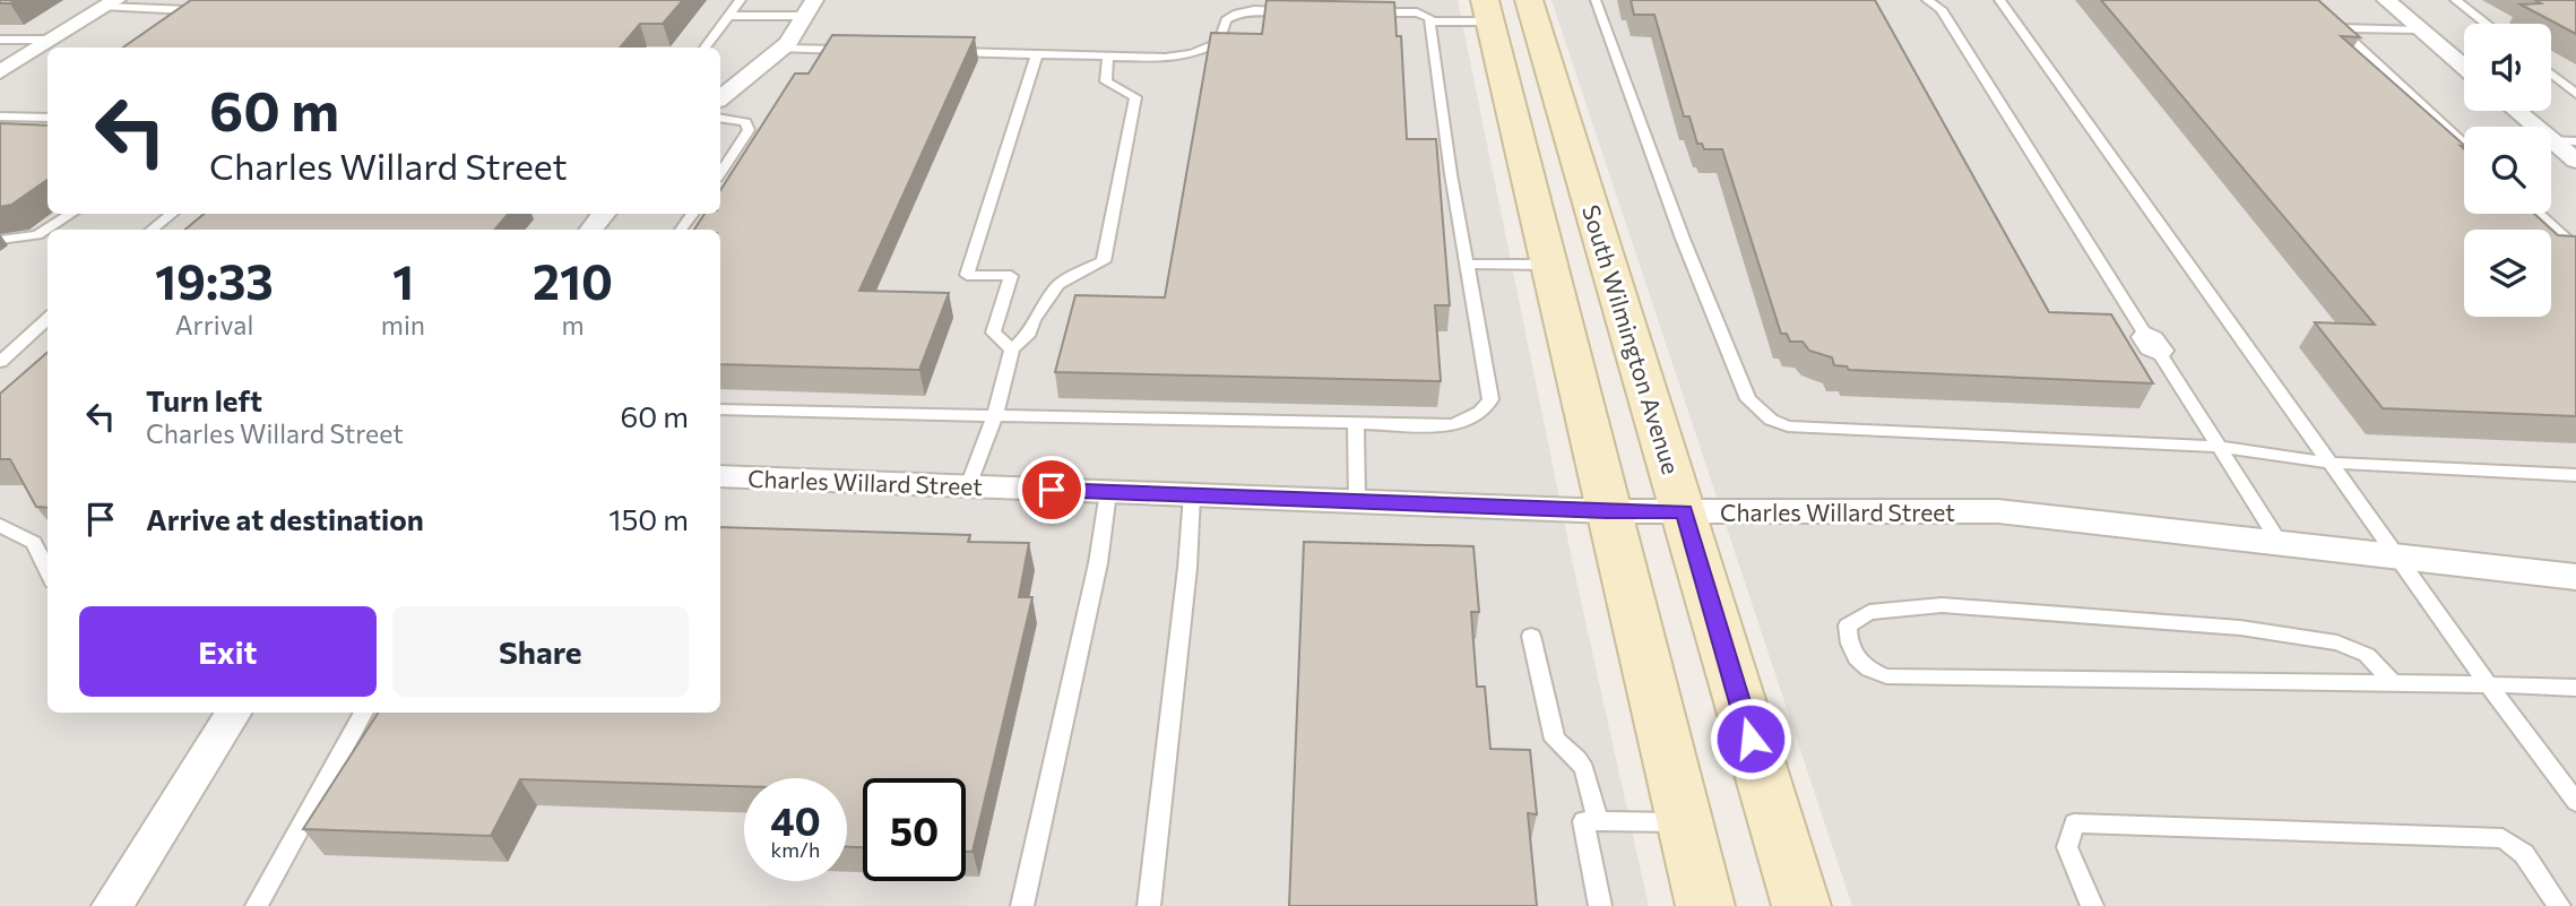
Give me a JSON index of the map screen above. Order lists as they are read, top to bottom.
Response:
{
  "streets": {
    "main road": ["South Wilmington Avenue"],
    "street": ["Charles Willard Street"]
  },
  "crossings": [
    ["South Wilmington Avenue", "Charles Willard Street"]
  ],
  "page": {
    "turn": ["60 m", "Charles Willard Street"],
    "eta": [
      "19:33",
      "Arrival",
      "1",
      "min",
      "210",
      "m"
    ],
    "list": [
      {
        "name": "Turn left",
        "note": "Charles Willard Street",
        "value": "60 m"
      },
      {
        "name": "Arrive at destination",
        "value": "150 m"
      }
    ],
    "buttons": ["Exit", "Share"],
    "speed": "40 km/h",
    "limit": "50"
  }
}
